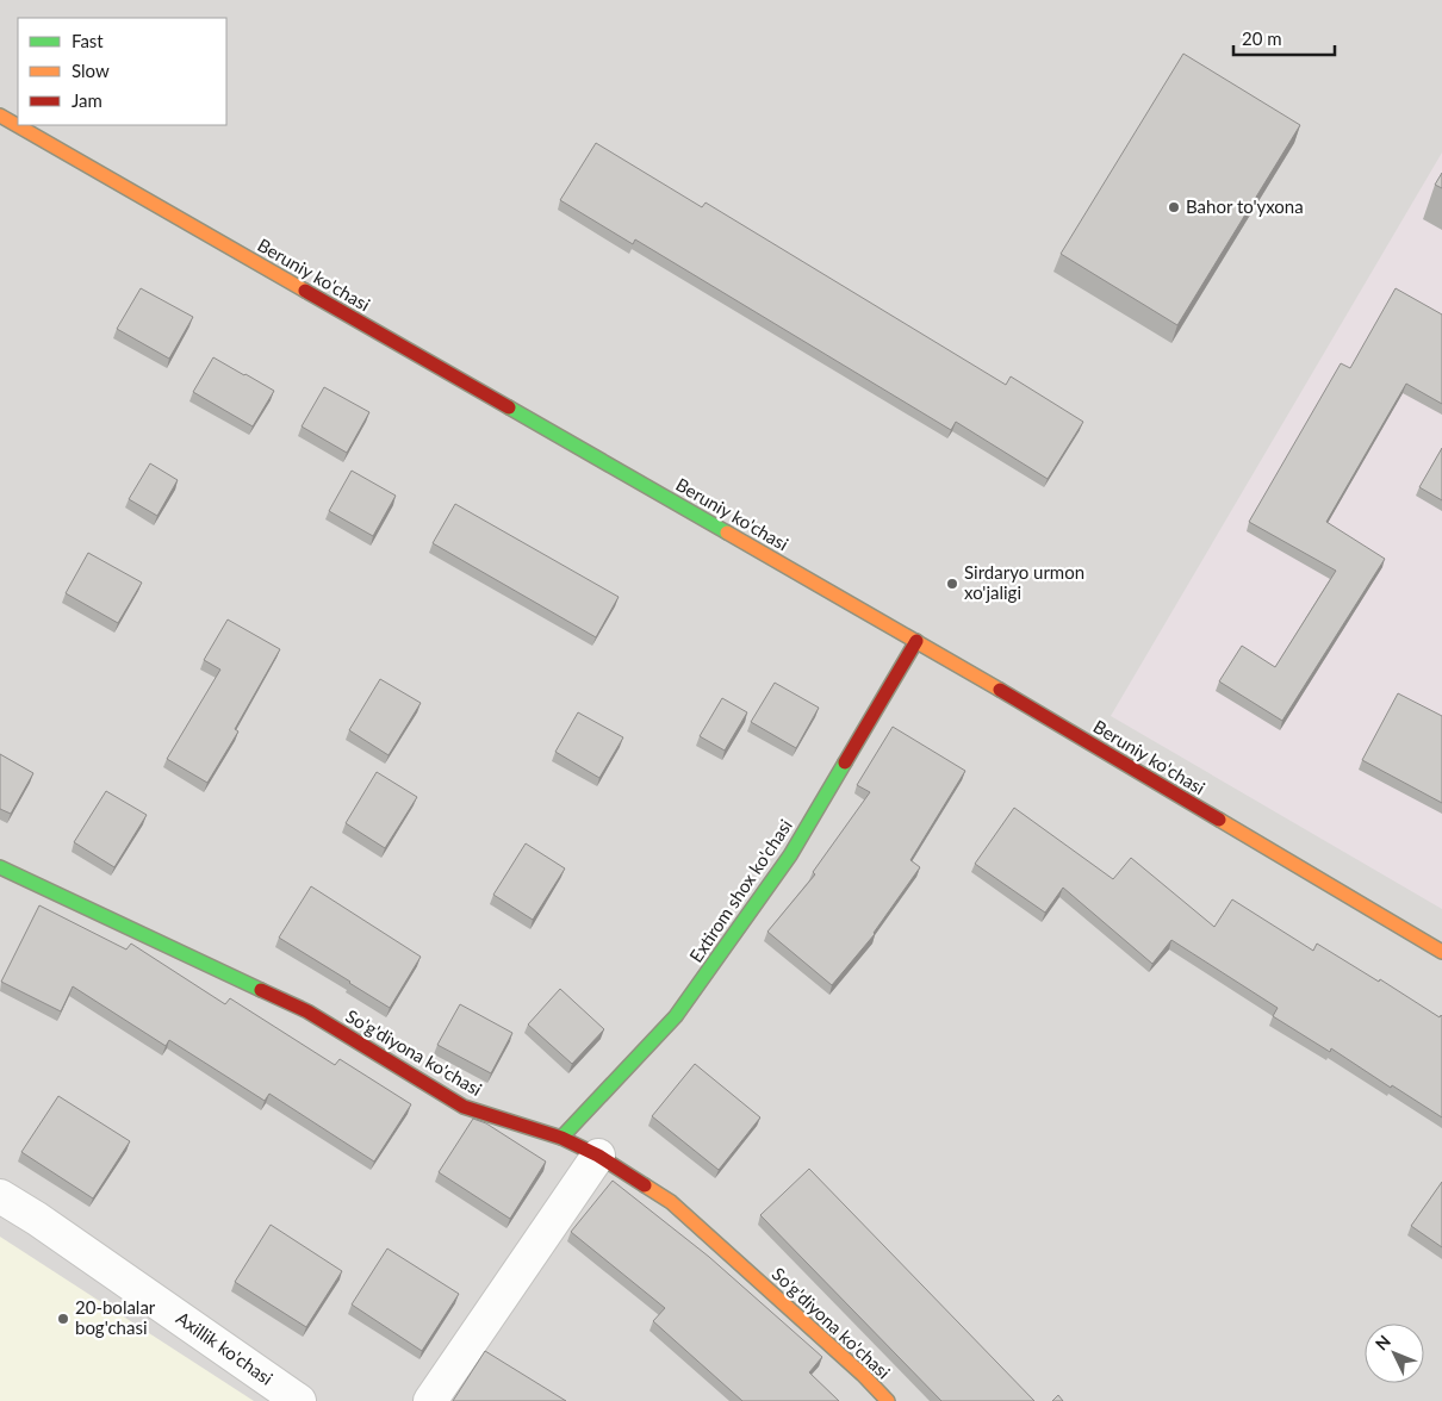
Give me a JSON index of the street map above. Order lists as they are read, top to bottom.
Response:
{
  "streets": {
    "street": [
      "Beruniy ko'chasi",
      "Extirom shox ko'chasi",
      "So'g'diyona ko'chasi",
      "Axillik ko'chasi"
    ]
  },
  "crossings": [
    ["Beruniy ko'chasi", "Extirom shox ko'chasi"],
    ["Extirom shox ko'chasi", "So'g'diyona ko'chasi"]
  ],
  "places": ["Bahor to'yxona", "Sirdaryo urmon xo'jaligi", "20-bolalar bog'chasi"],
  "legend": ["Fast", "Slow", "Jam"],
  "scale_bar": "20 m",
  "north": "top left"
}
